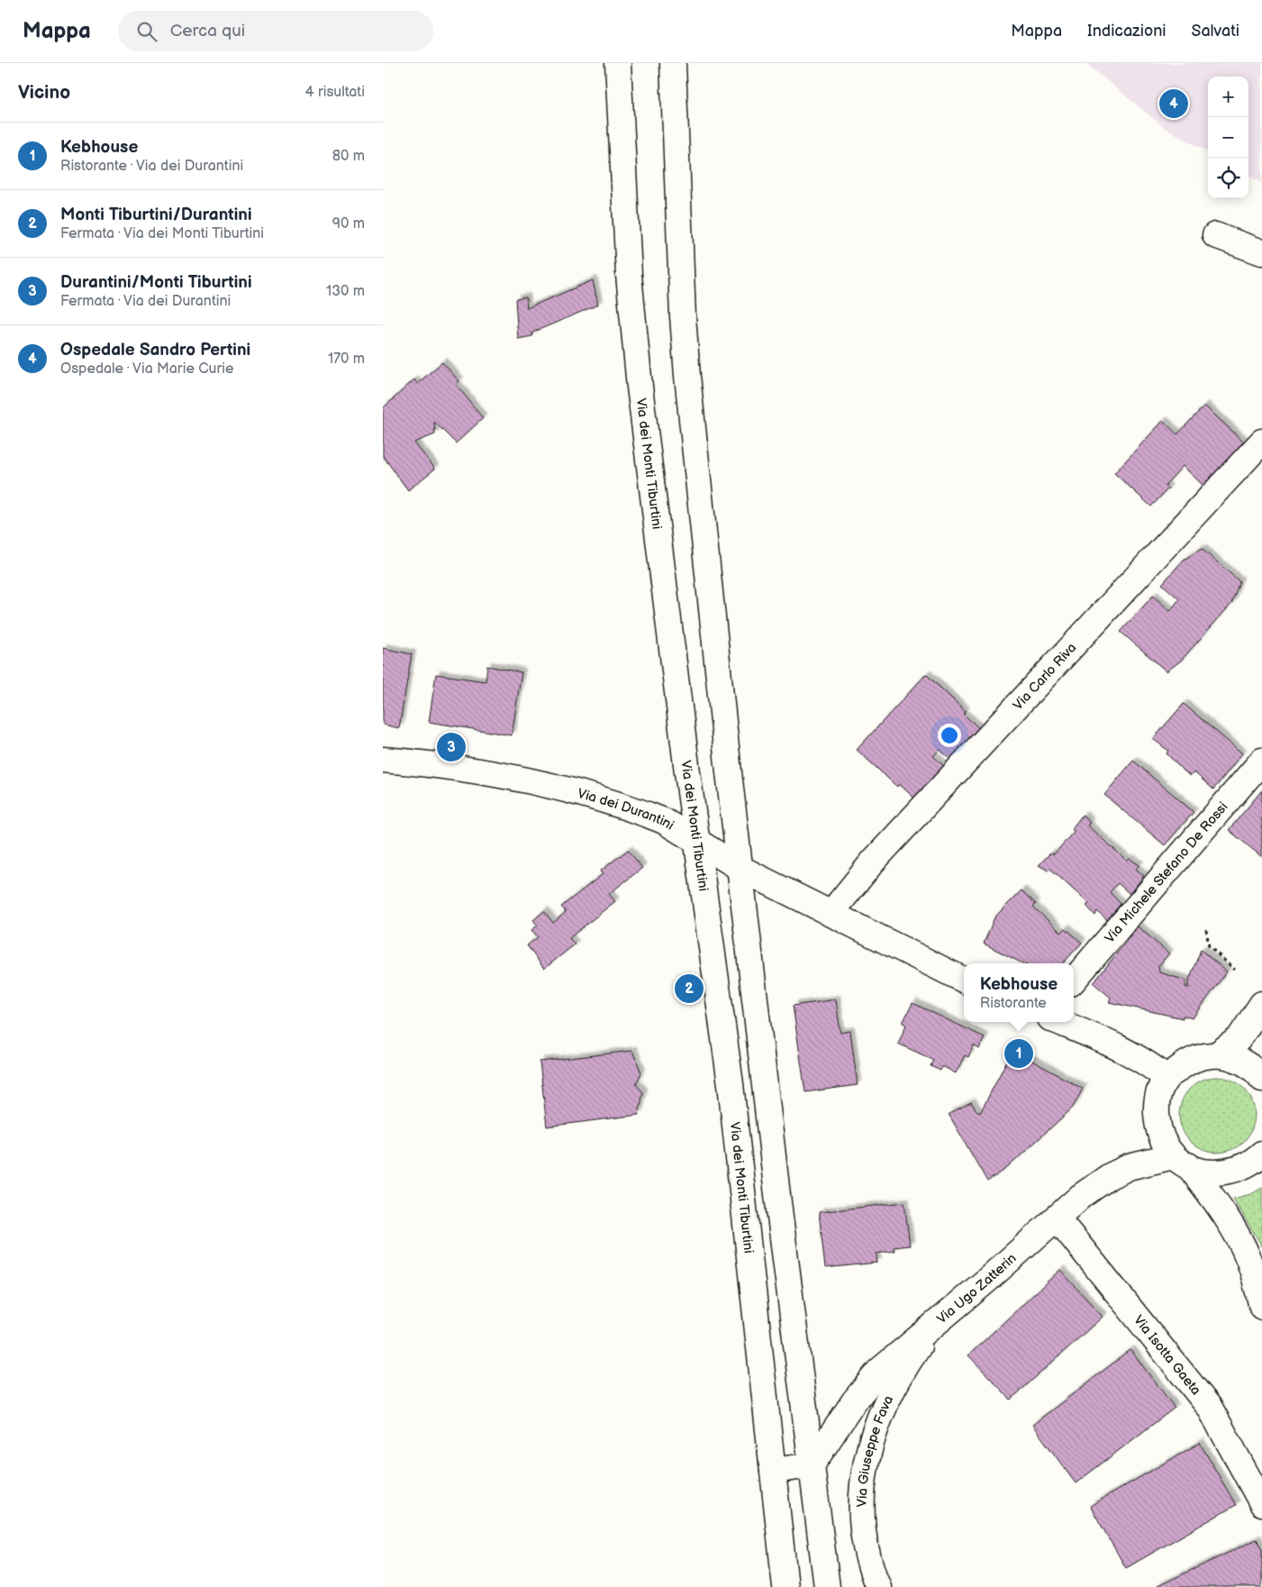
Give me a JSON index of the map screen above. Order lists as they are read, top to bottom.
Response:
{
  "streets": {
    "street": [
      "Via dei Monti Tiburtini",
      "Via Carlo Riva",
      "Via dei Durantini",
      "Via Michele Stefano De Rossi",
      "Via Ugo Zatterin",
      "Via Isotta Gaeta",
      "Via Giuseppe Fava"
    ]
  },
  "crossings": [
    ["Via dei Monti Tiburtini", "Via dei Durantini"],
    ["Via Carlo Riva", "Via dei Durantini"],
    ["Via Ugo Zatterin", "Via Isotta Gaeta"],
    ["Via Ugo Zatterin", "Via Giuseppe Fava"]
  ],
  "page": {
    "header": "Mappa",
    "search": "Cerca qui",
    "nav": ["Mappa", "Indicazioni", "Salvati"],
    "heading": ["Vicino", "4 risultati"],
    "map_buttons": ["+", "−"],
    "pins": [
      "4",
      "3",
      "2",
      "1"
    ],
    "list": [
      {
        "mark": "1",
        "name": "Kebhouse",
        "note": "Ristorante · Via dei Durantini",
        "value": "80 m"
      },
      {
        "mark": "2",
        "name": "Monti Tiburtini/Durantini",
        "note": "Fermata · Via dei Monti Tiburtini",
        "value": "90 m"
      },
      {
        "mark": "3",
        "name": "Durantini/Monti Tiburtini",
        "note": "Fermata · Via dei Durantini",
        "value": "130 m"
      },
      {
        "mark": "4",
        "name": "Ospedale Sandro Pertini",
        "note": "Ospedale · Via Marie Curie",
        "value": "170 m"
      }
    ],
    "popup": ["Kebhouse", "Ristorante"]
  }
}
